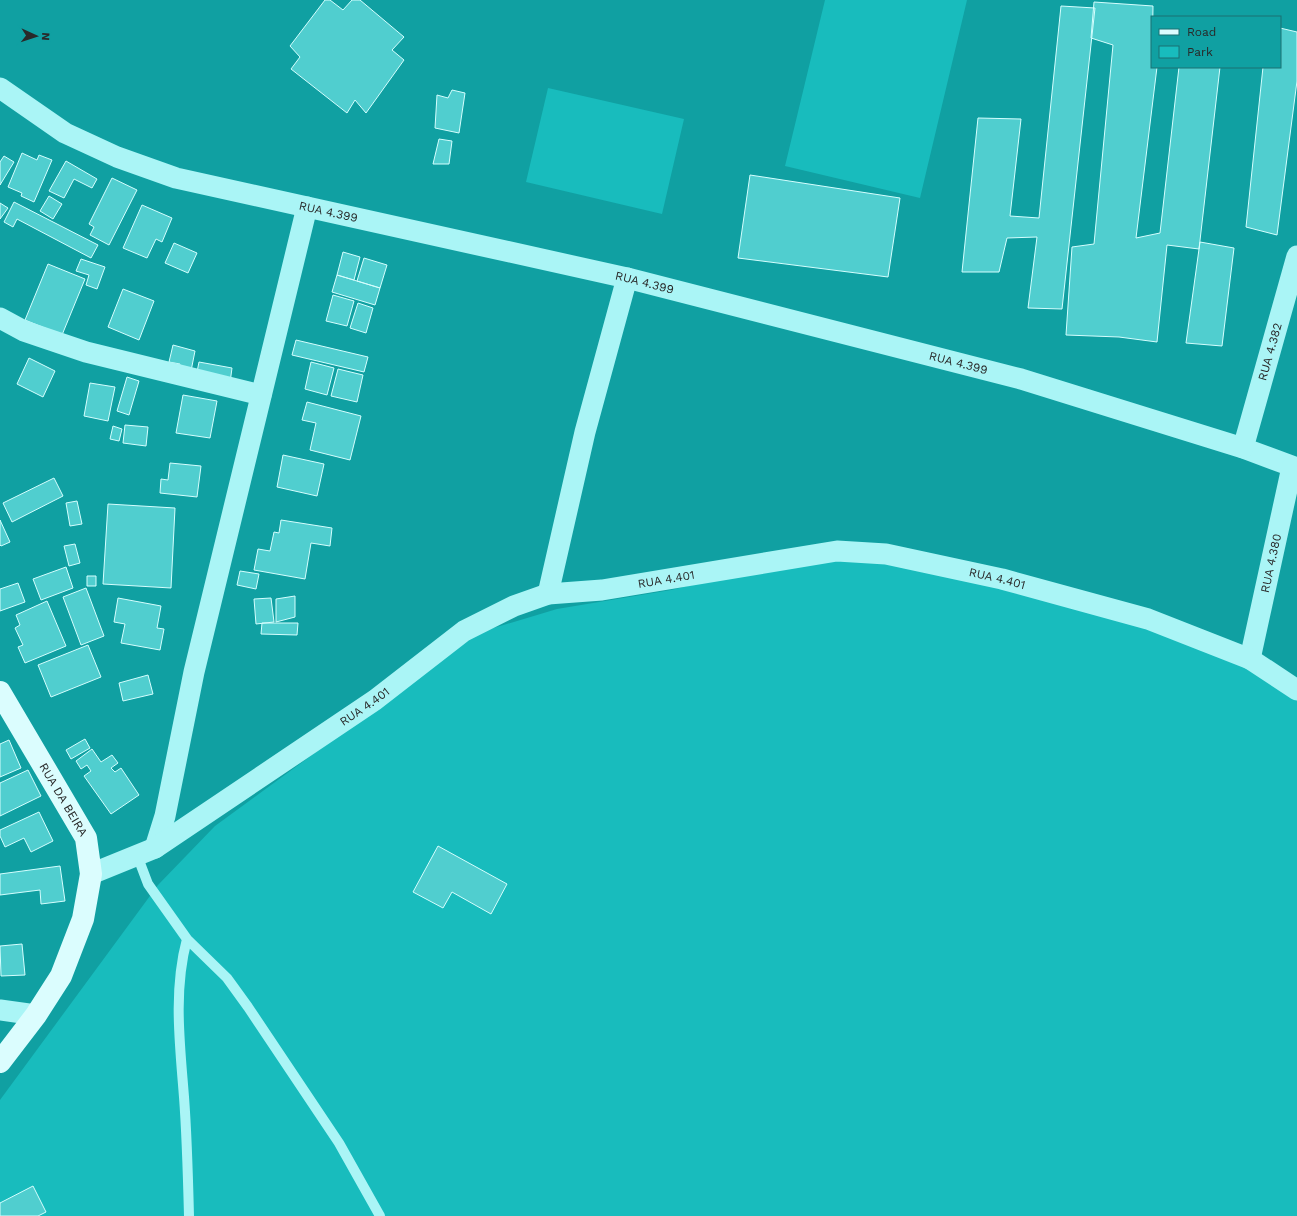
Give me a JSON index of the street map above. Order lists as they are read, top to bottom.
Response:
{
  "streets": {
    "main road": ["RUA DA BEIRA"],
    "street": [
      "RUA 4.399",
      "RUA 4.382",
      "RUA 4.380",
      "RUA 4.401"
    ]
  },
  "crossings": [
    ["RUA 4.399", "RUA 4.382"],
    ["RUA 4.399", "RUA 4.380"],
    ["RUA 4.380", "RUA 4.401"],
    ["RUA 4.401", "RUA DA BEIRA"]
  ],
  "legend": ["Road", "Park"],
  "north": "right"
}
